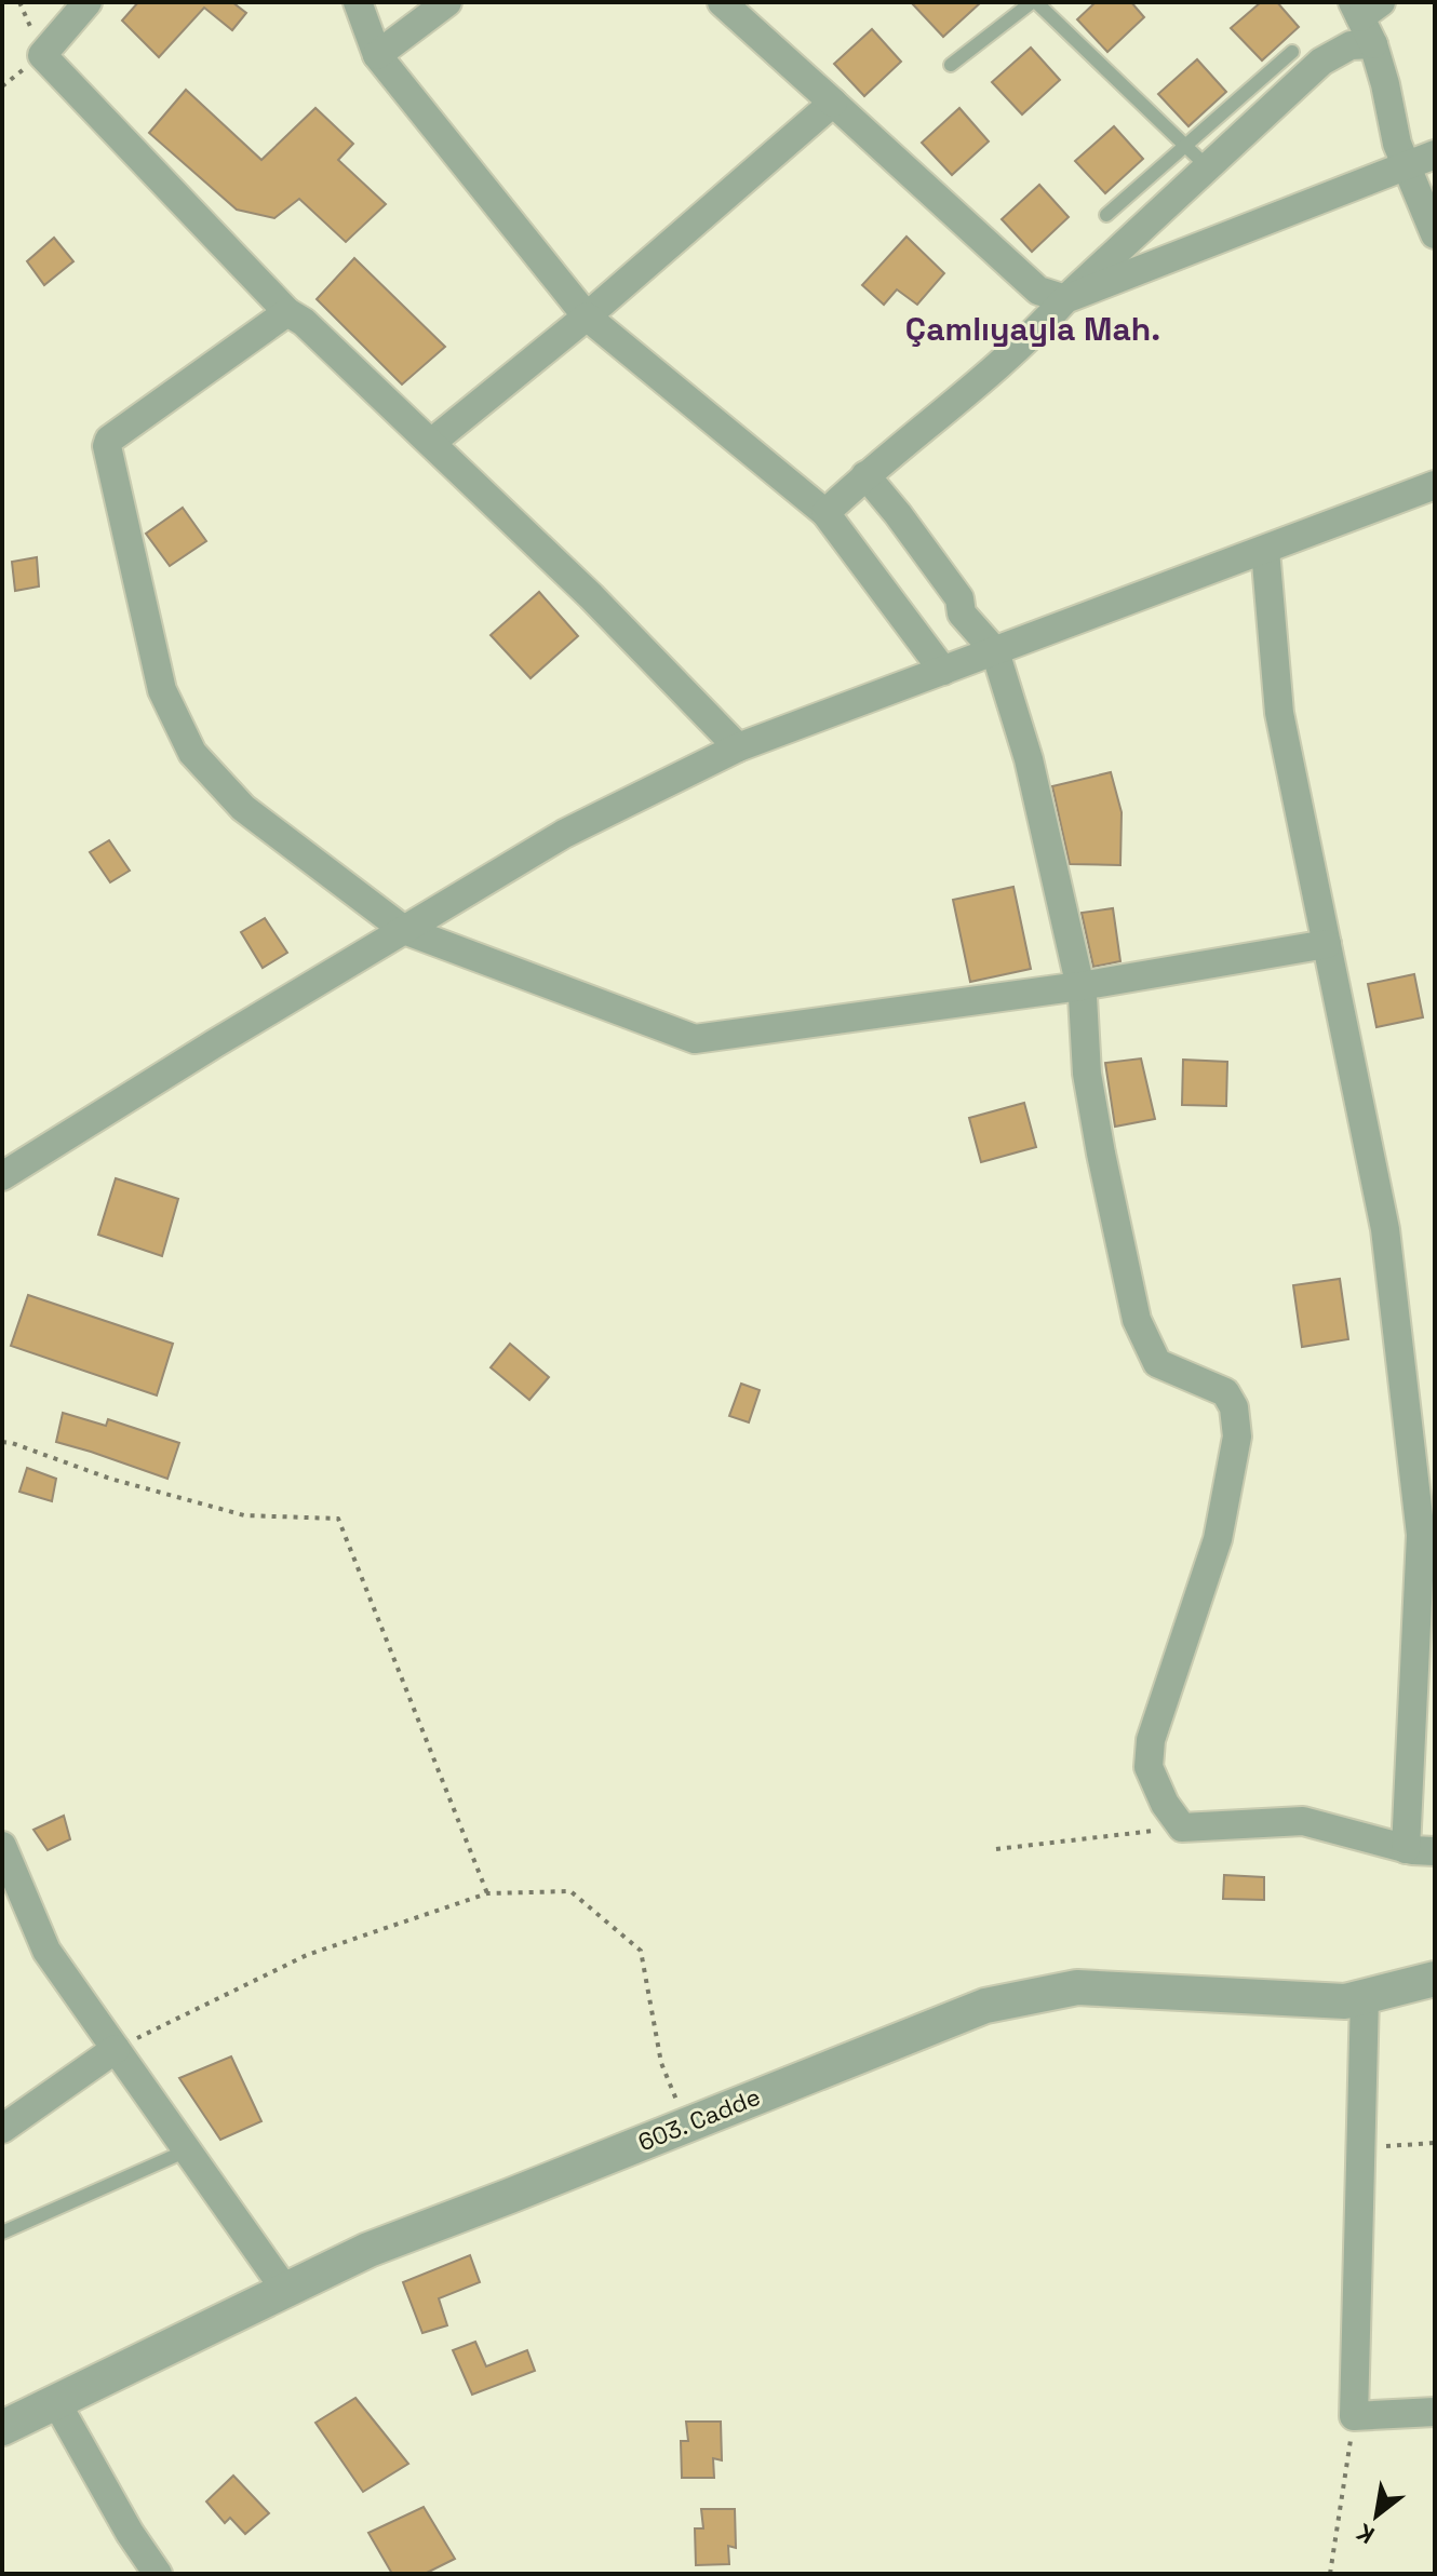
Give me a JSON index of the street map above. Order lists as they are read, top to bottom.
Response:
{
  "streets": {
    "street": ["603. Cadde"]
  },
  "districts": ["Çamlıyayla Mah."],
  "north": "bottom left"
}
